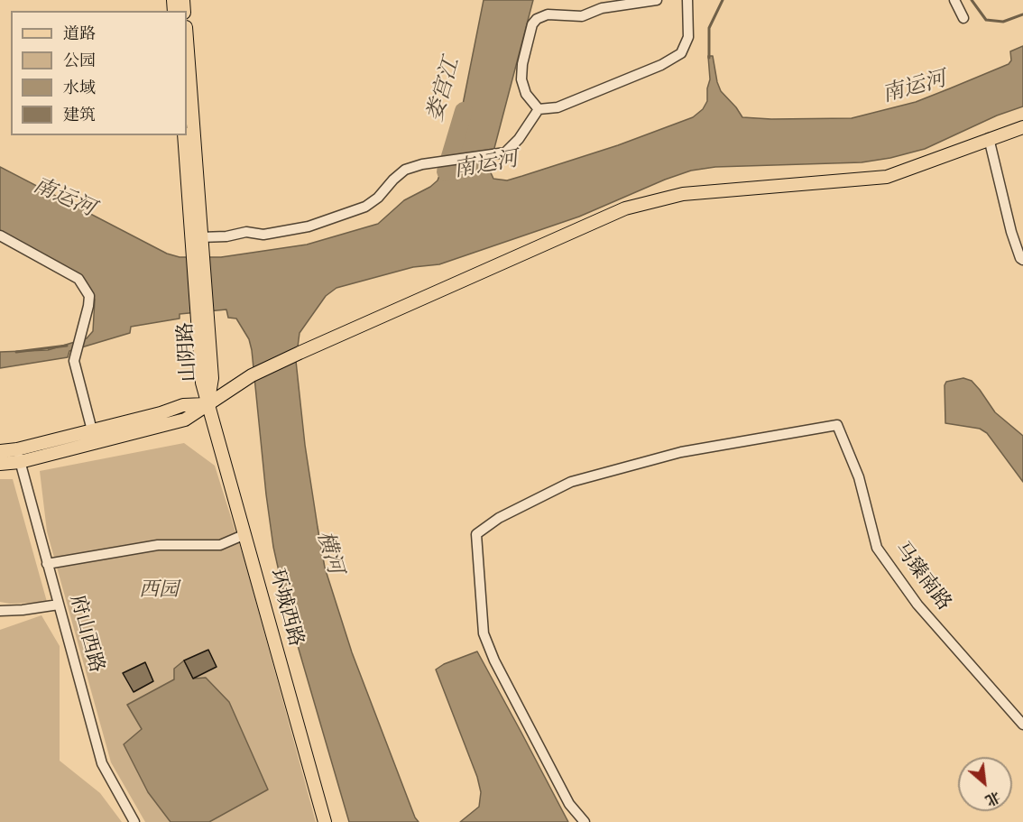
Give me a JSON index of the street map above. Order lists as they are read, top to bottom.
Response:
{
  "streets": {
    "main road": ["山阴路", "环城西路"],
    "street": ["马臻南路", "府山西路"]
  },
  "crossings": [
    ["山阴路", "环城西路"]
  ],
  "water": ["南运河", "娄宫江", "横河"],
  "parks": ["西园"],
  "legend": [
    "道路",
    "公园",
    "水域",
    "建筑"
  ],
  "north": "bottom right"
}
